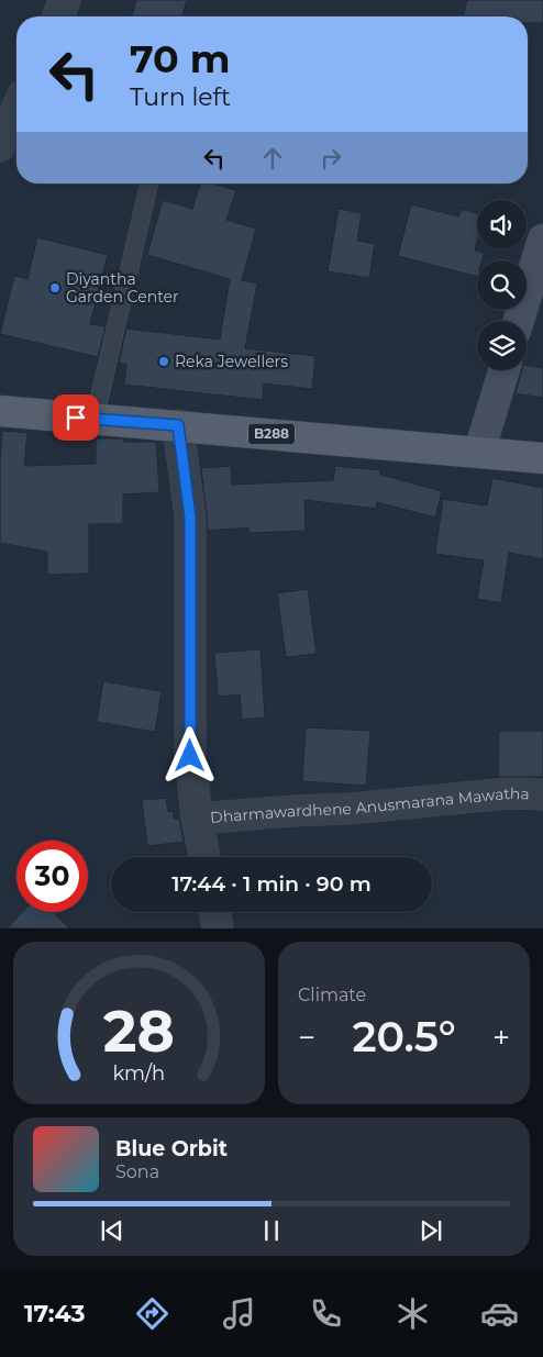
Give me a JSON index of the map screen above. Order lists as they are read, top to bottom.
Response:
{
  "streets": {
    "main road": ["B288"],
    "street": ["Dharmawardhene Anusmarana Mawatha"]
  },
  "places": ["Diyantha Garden Center", "Reka Jewellers"],
  "page": {
    "turn": ["70 m", "Turn left"],
    "limit": "30",
    "trip": "17:44 · 1 min · 90 m",
    "tile": "Climate",
    "heat": ["−", "20.5°", "+"],
    "song": ["Blue Orbit", "Sona"],
    "tabs": "17:43",
    "gauge": ["28", "km/h"]
  }
}
